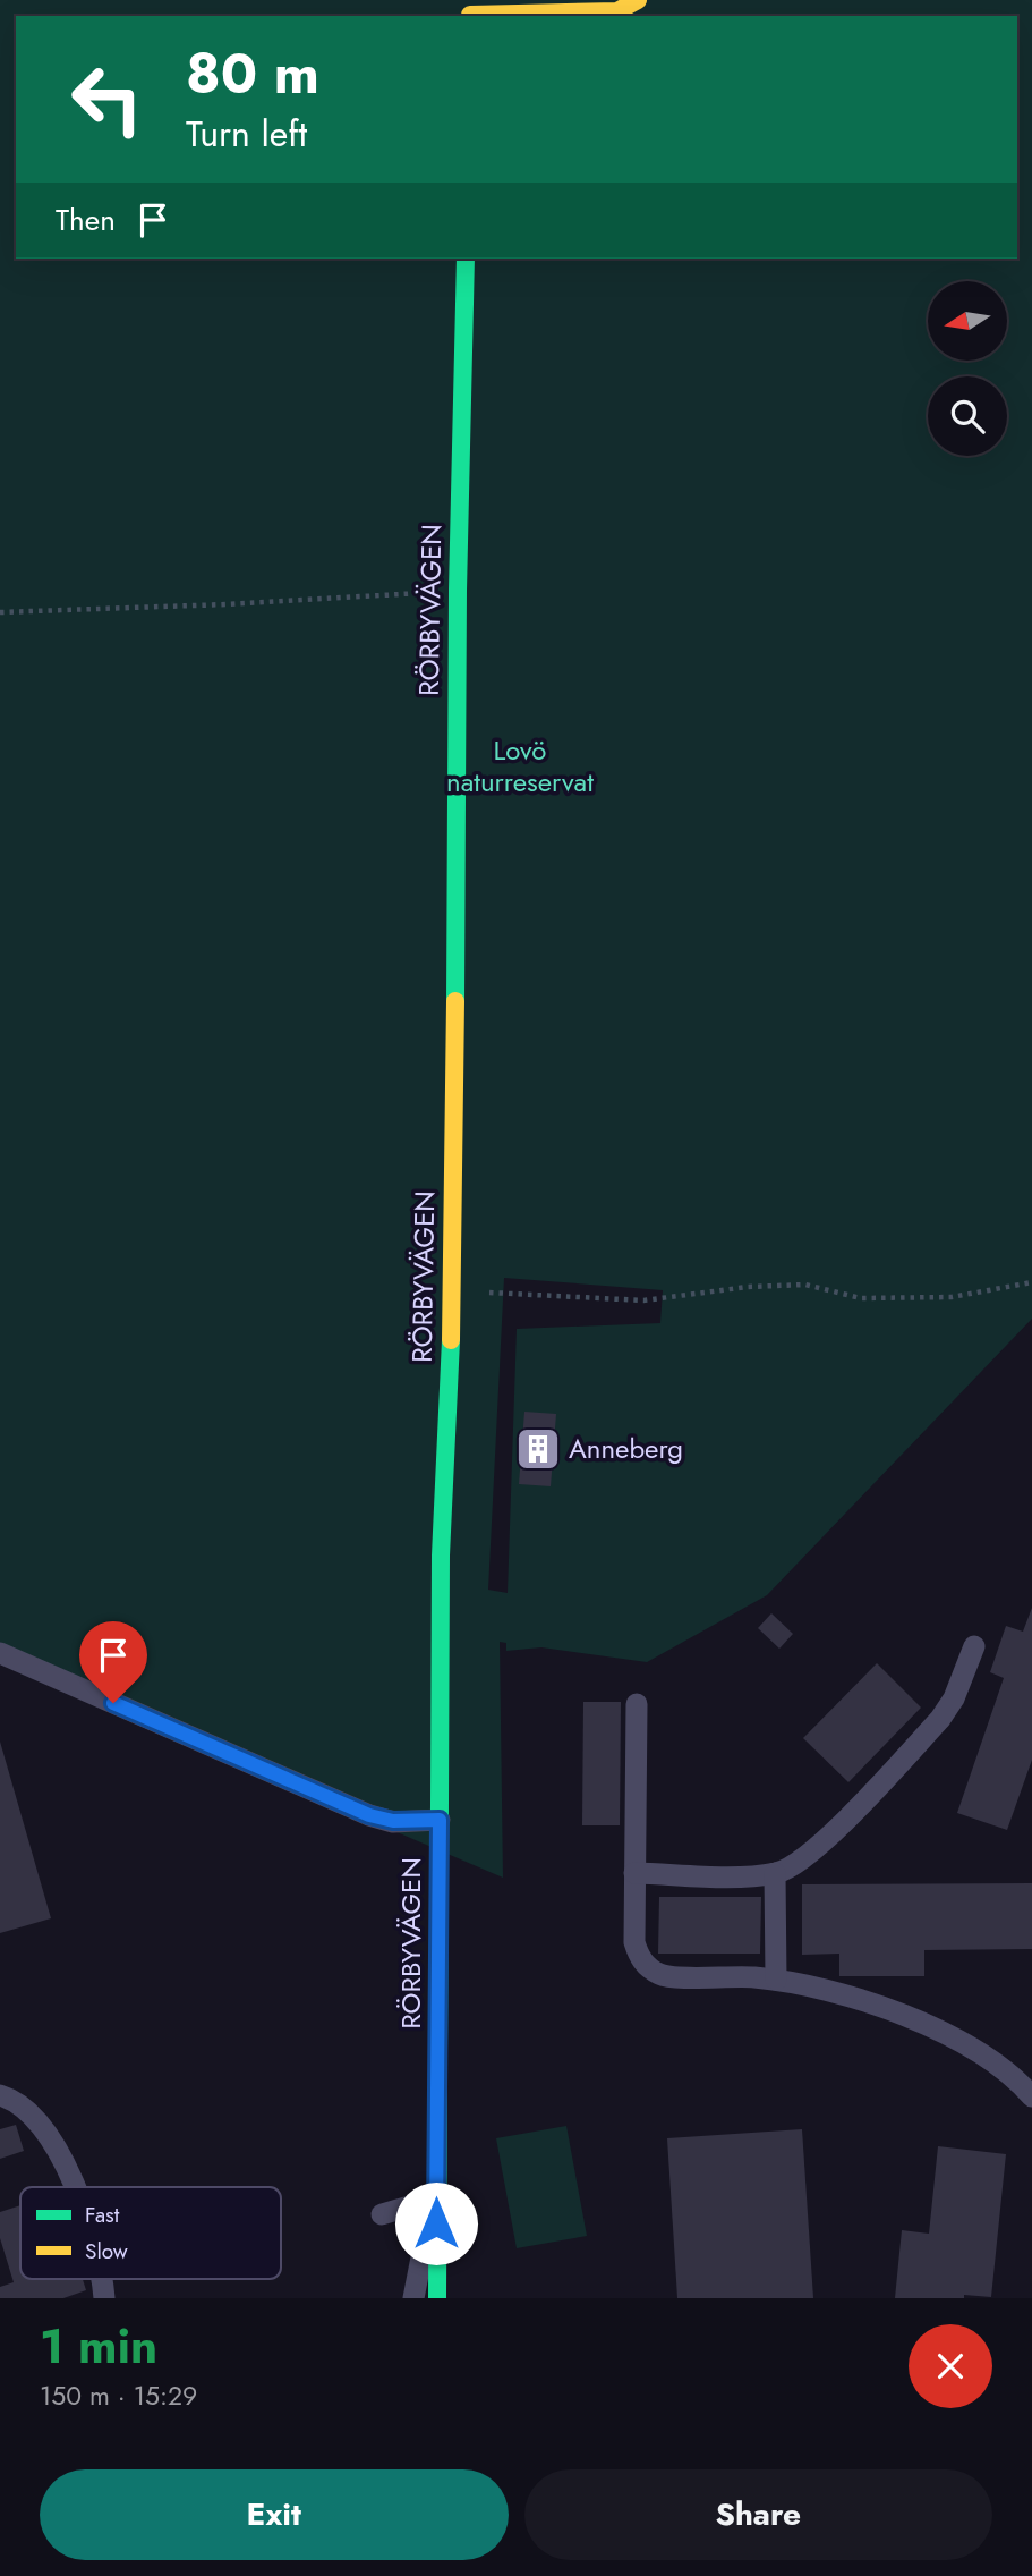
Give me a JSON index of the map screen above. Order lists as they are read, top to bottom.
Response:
{
  "streets": {
    "street": ["RÖRBYVÄGEN"]
  },
  "parks": ["Lovö naturreservat"],
  "places": {
    "building": ["Anneberg"]
  },
  "legend": ["Fast", "Slow"],
  "north": "left",
  "page": {
    "turn": ["80 m", "Turn left"],
    "then": "Then",
    "heading": ["1 min", "150 m · 15:29"],
    "buttons": ["Exit", "Share"]
  }
}
